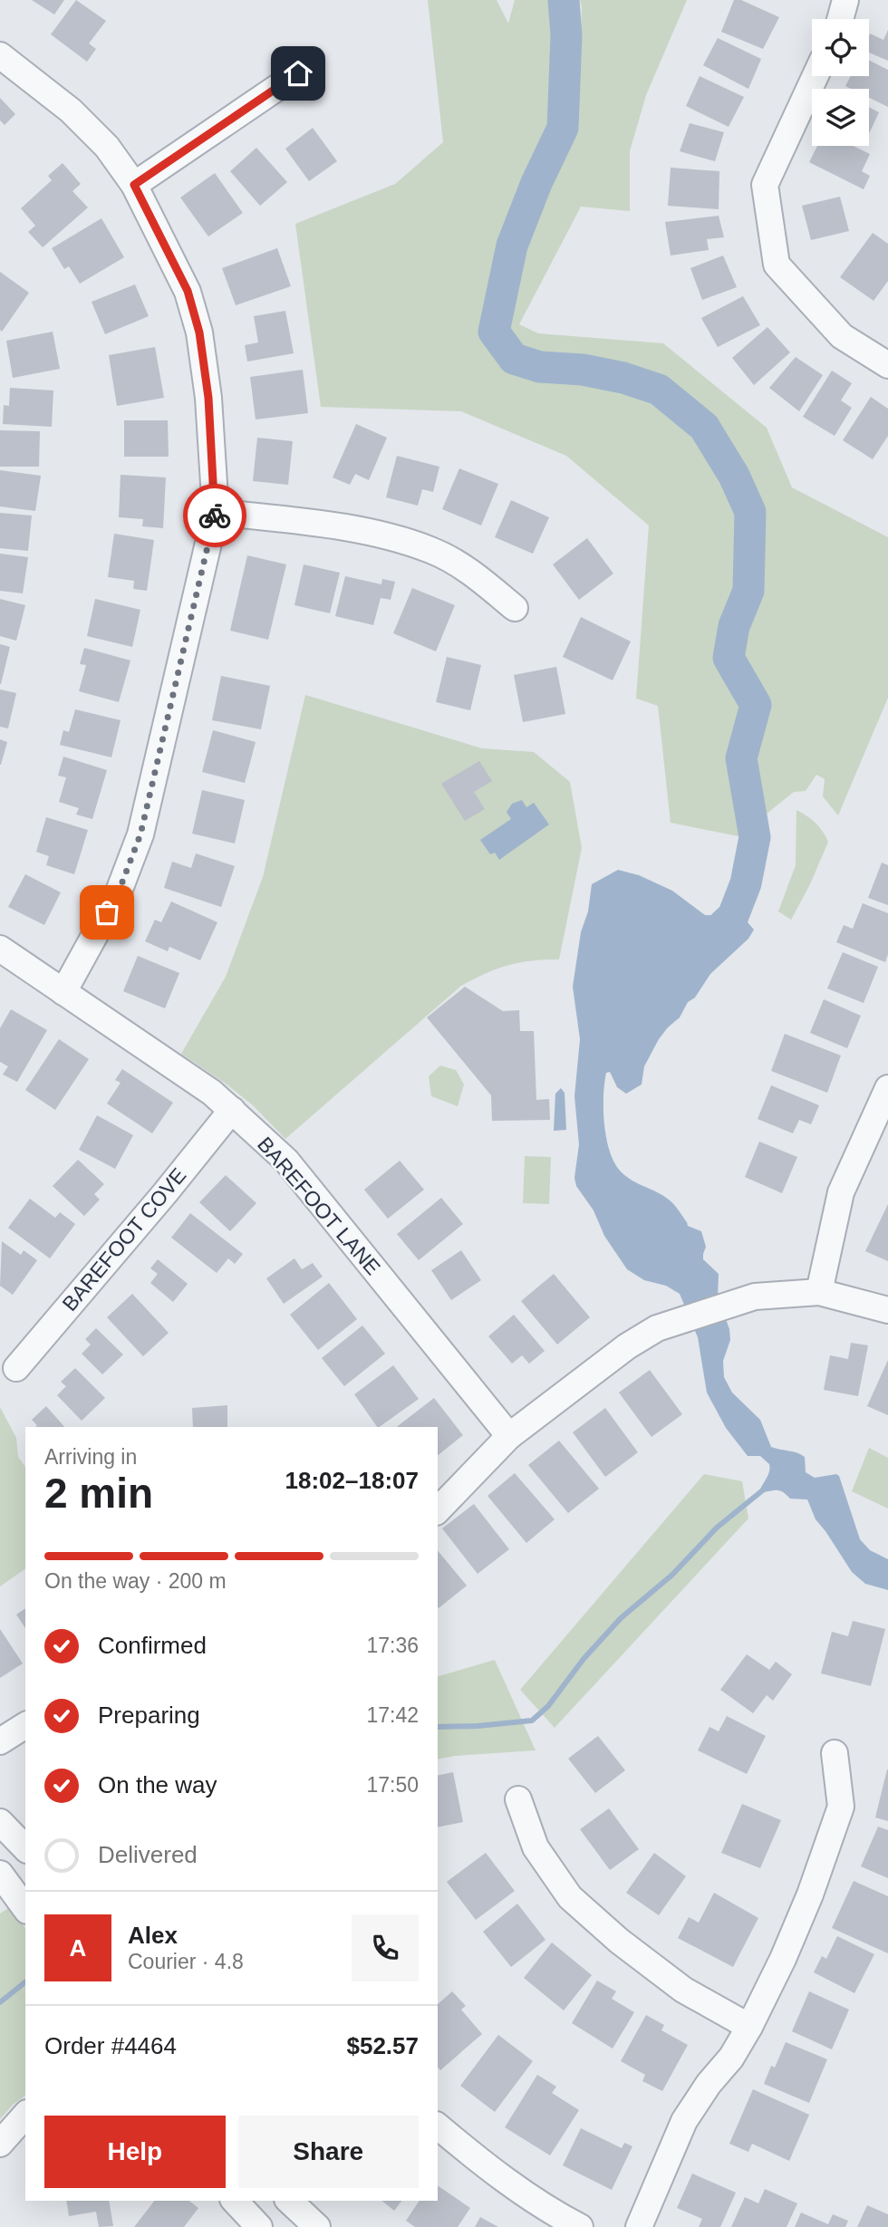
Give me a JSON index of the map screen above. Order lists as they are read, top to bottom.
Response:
{
  "streets": {
    "street": ["BAREFOOT LANE", "BAREFOOT COVE"]
  },
  "crossings": [
    ["BAREFOOT LANE", "BAREFOOT COVE"]
  ],
  "page": {
    "heading": ["2 min", "Arriving in", "18:02–18:07"],
    "panel": [
      "Alex",
      "Courier · 4.8",
      "Order #4464",
      "$52.57"
    ],
    "bar": "On the way · 200 m",
    "list": [
      ["Confirmed", "17:36"],
      ["Preparing", "17:42"],
      ["On the way", "17:50"],
      "Delivered"
    ],
    "round": "A",
    "buttons": ["Help", "Share"]
  }
}
